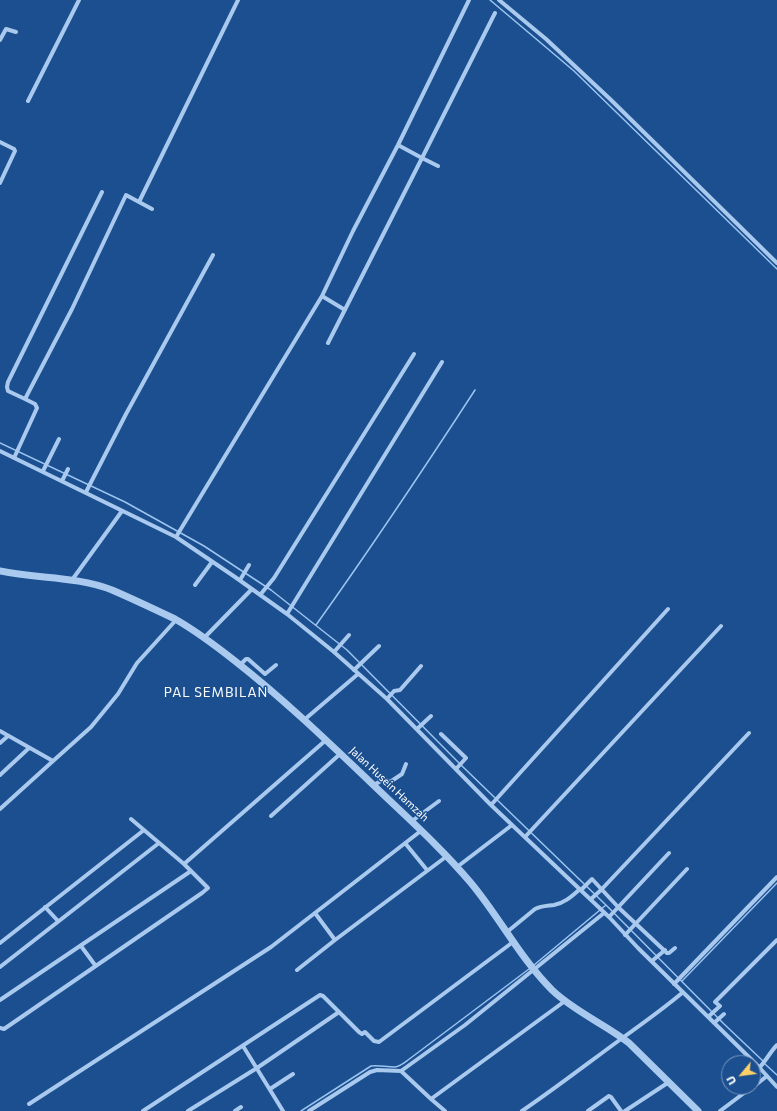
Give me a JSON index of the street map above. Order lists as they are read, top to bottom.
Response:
{
  "streets": {
    "street": ["Jalan Husein Hamzah"]
  },
  "districts": ["PAL SEMBILAN"],
  "north": "bottom left"
}
